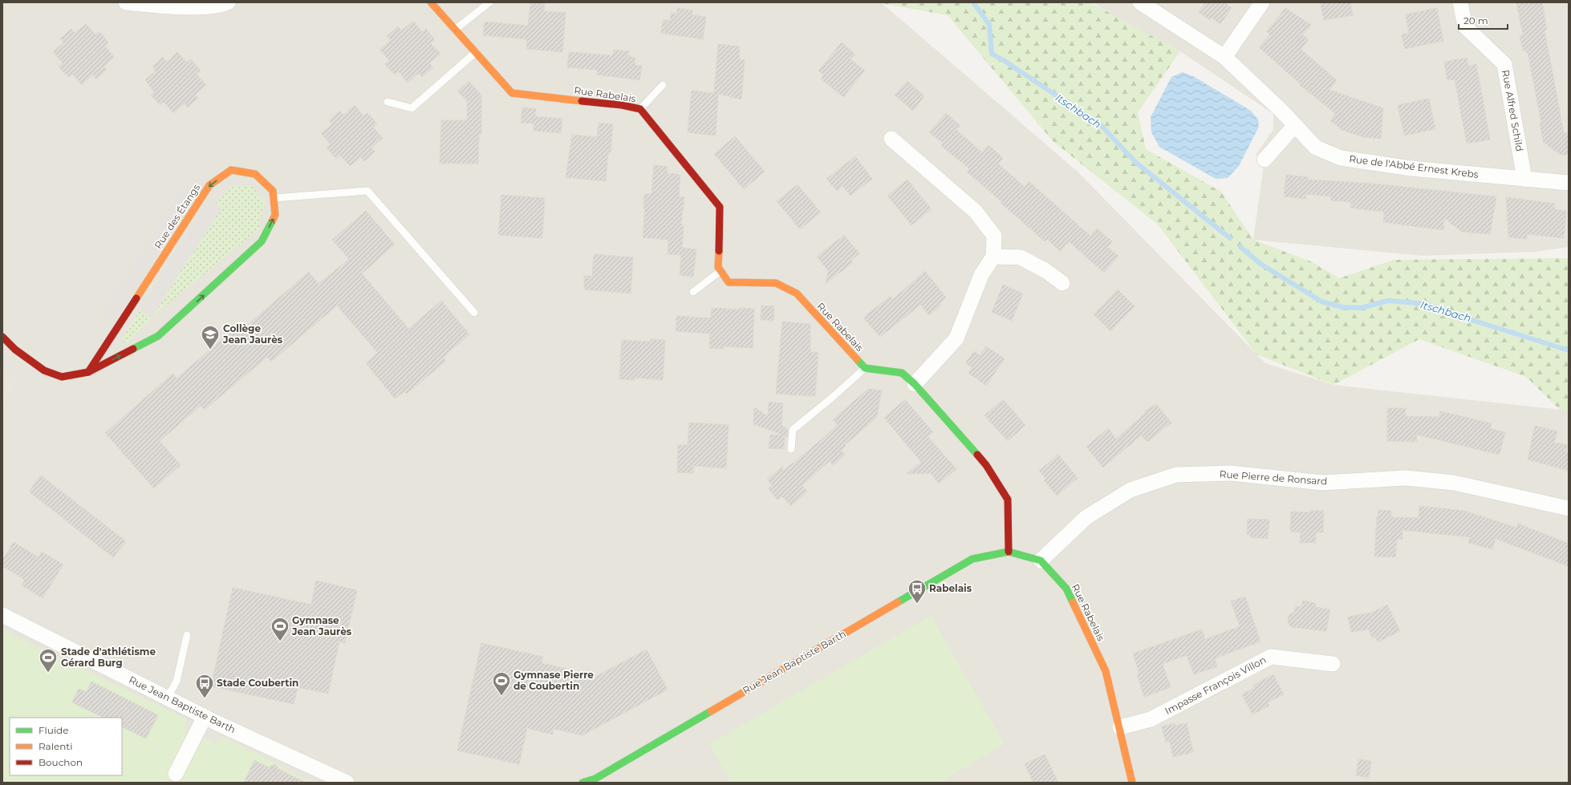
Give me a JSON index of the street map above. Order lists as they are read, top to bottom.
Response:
{
  "streets": {
    "street": [
      "Rue Rabelais",
      "Rue Alfred Schild",
      "Rue de l'Abbé Ernest Krebs",
      "Rue des Étangs",
      "Rue Pierre de Ronsard",
      "Rue Jean Baptiste Barth",
      "Impasse François Villon"
    ]
  },
  "crossings": [
    ["Rue Rabelais", "Rue Pierre de Ronsard"],
    ["Rue Rabelais", "Impasse François Villon"],
    ["Rue Alfred Schild", "Rue de l'Abbé Ernest Krebs"]
  ],
  "water": ["Itschbach"],
  "places": {
    "school or university": ["Collège Jean Jaurès"],
    "bus stop": ["Rabelais", "Stade Coubertin"],
    "sports": ["Gymnase Jean Jaurès", "Stade d'athlétisme Gérard Burg", "Gymnase Pierre de Coubertin"]
  },
  "legend": ["Fluide", "Ralenti", "Bouchon"],
  "scale_bar": "20 m"
}
